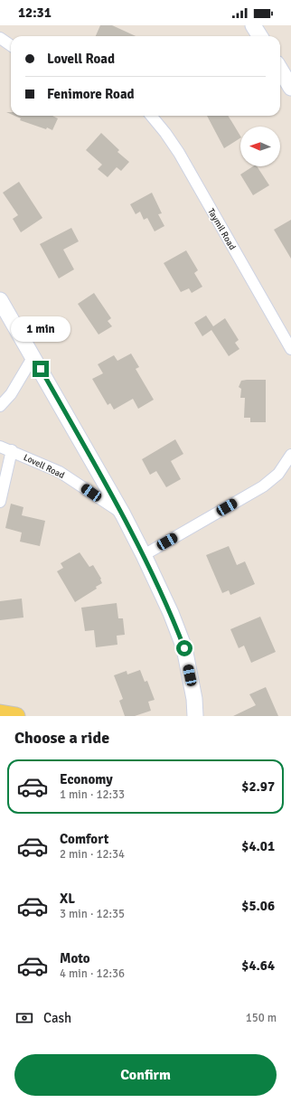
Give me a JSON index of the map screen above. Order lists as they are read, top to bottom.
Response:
{
  "streets": {
    "street": ["Taymil Road", "Lovell Road"]
  },
  "north": "left",
  "page": {
    "status": "12:31",
    "banner": ["Lovell Road", "Fenimore Road"],
    "bubble": "1 min",
    "heading": "Choose a ride",
    "list": [
      {
        "name": "Economy",
        "note": "1 min · 12:33",
        "value": "$2.97"
      },
      {
        "name": "Comfort",
        "note": "2 min · 12:34",
        "value": "$4.01"
      },
      {
        "name": "XL",
        "note": "3 min · 12:35",
        "value": "$5.06"
      },
      {
        "name": "Moto",
        "note": "4 min · 12:36",
        "value": "$4.64"
      }
    ],
    "pay": ["Cash", "150 m"],
    "buttons": "Confirm"
  }
}
